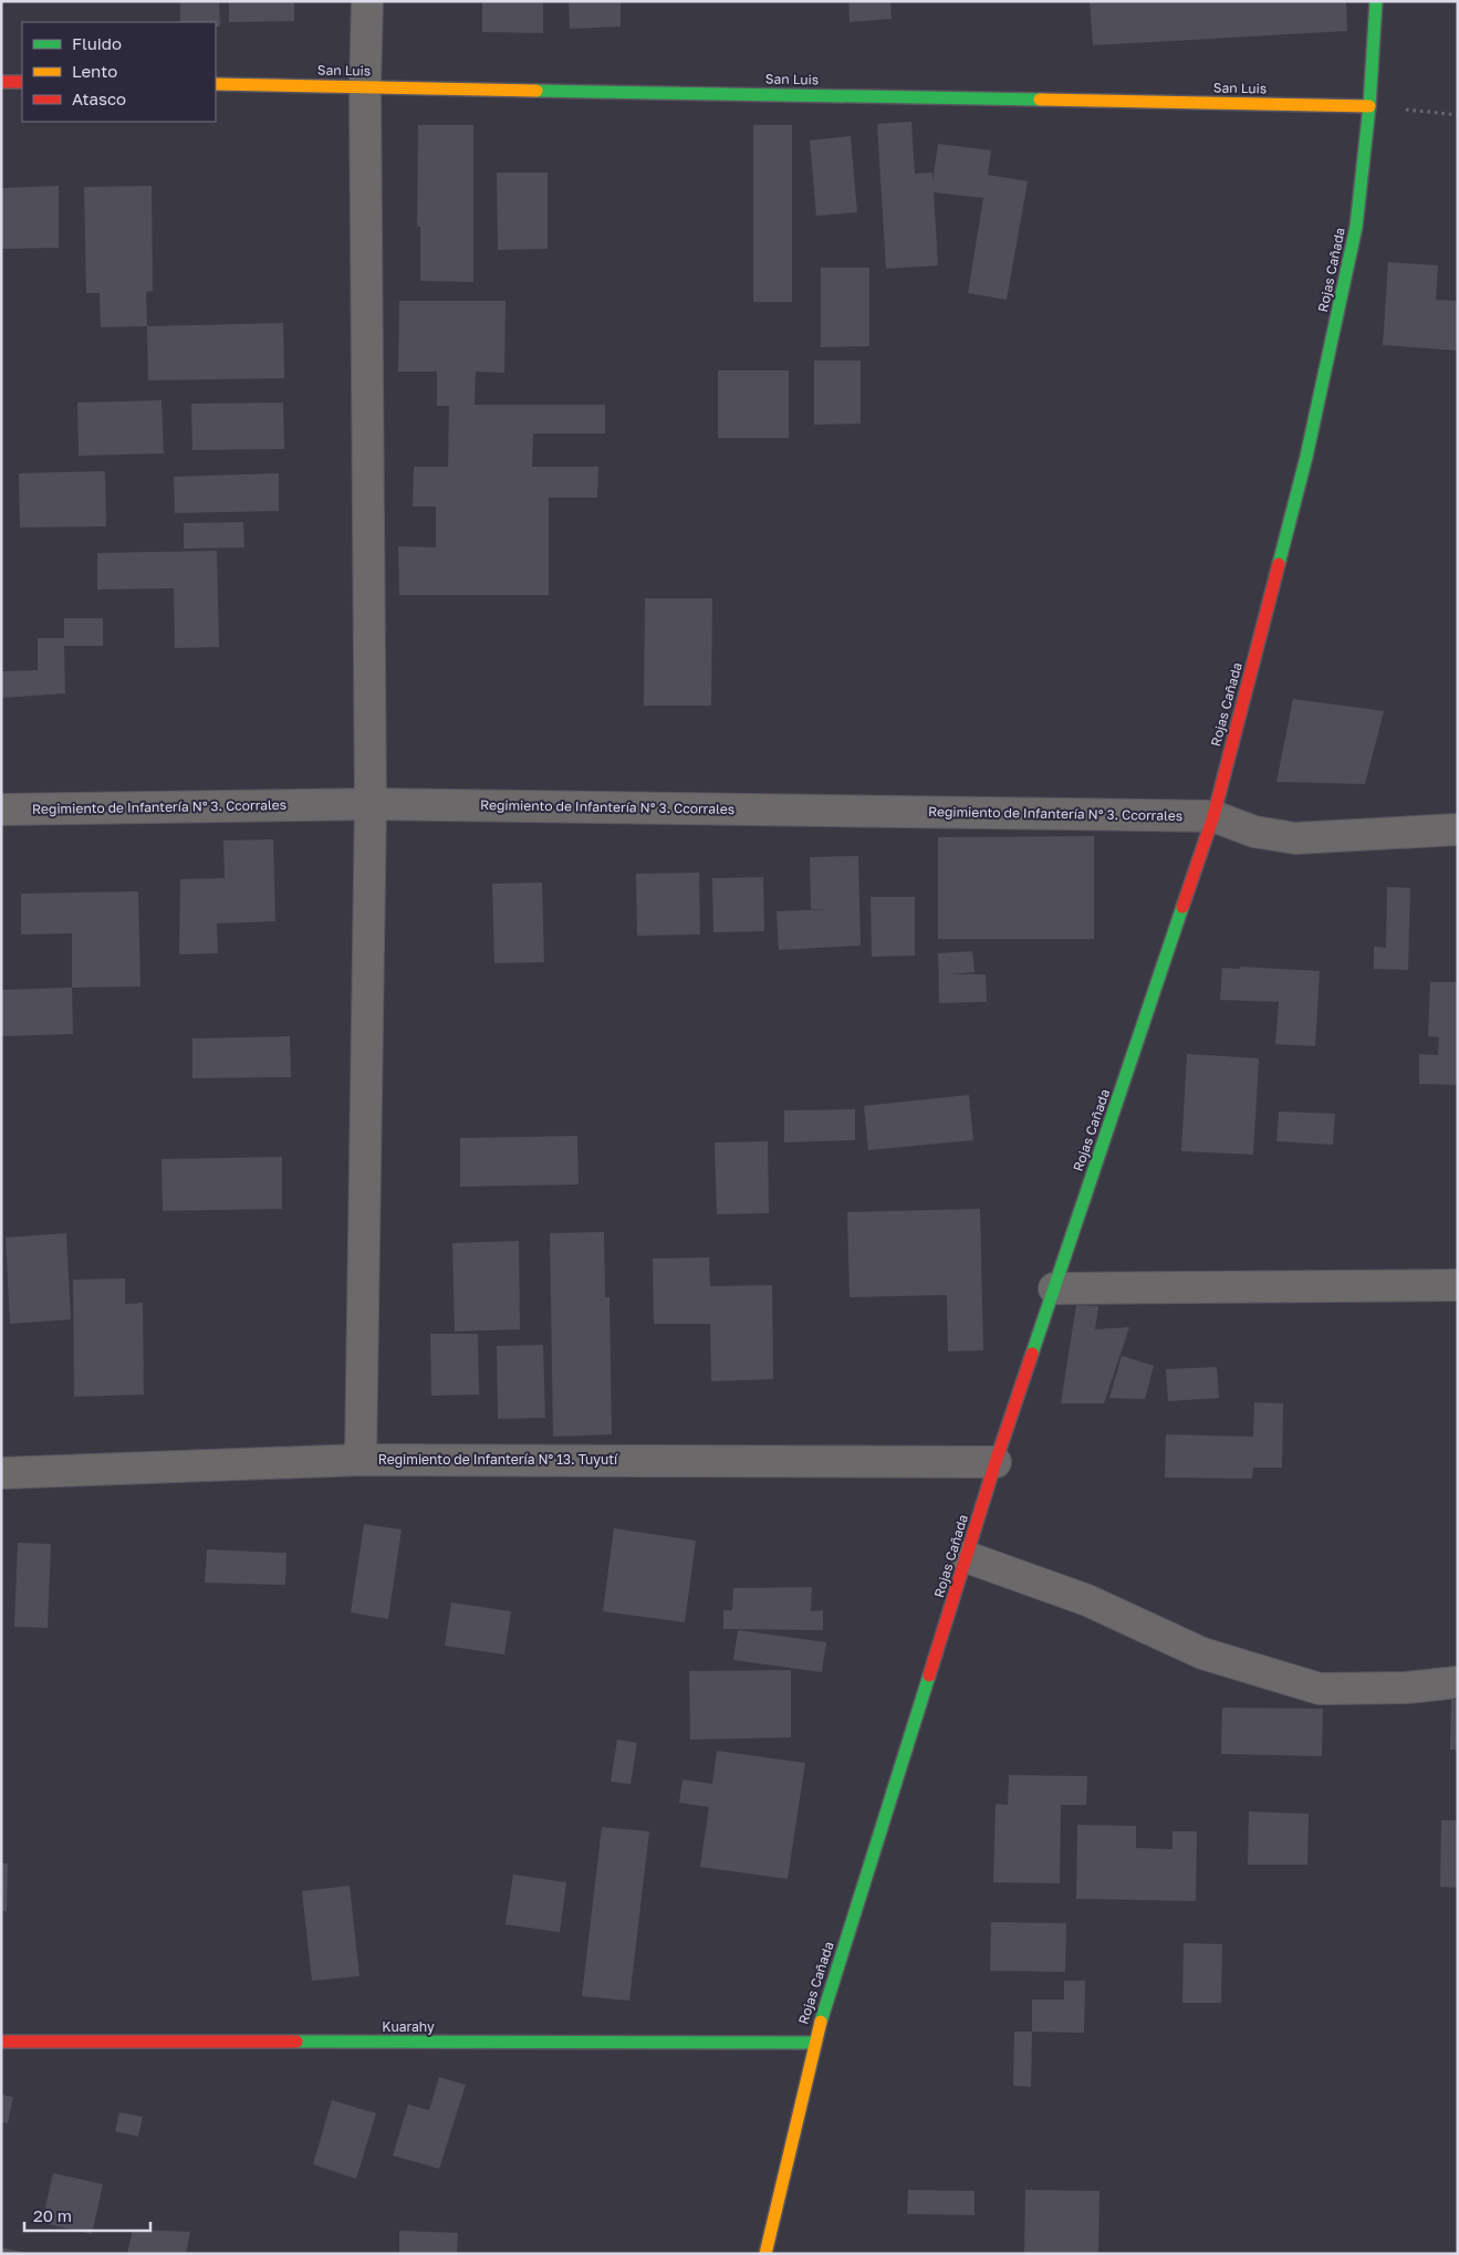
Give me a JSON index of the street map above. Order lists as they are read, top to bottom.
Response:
{
  "streets": {
    "main road": ["San Luis", "Rojas Cañada", "Kuarahy"],
    "street": ["Regimiento de Infantería N° 3. Ccorrales", "Regimiento de Infantería N° 13. Tuyutí"]
  },
  "crossings": [
    ["San Luis", "Rojas Cañada"],
    ["Rojas Cañada", "Regimiento de Infantería N° 3. Ccorrales"],
    ["Rojas Cañada", "Regimiento de Infantería N° 13. Tuyutí"],
    ["Rojas Cañada", "Kuarahy"]
  ],
  "legend": ["Fluido", "Lento", "Atasco"],
  "scale_bar": "20 m"
}
